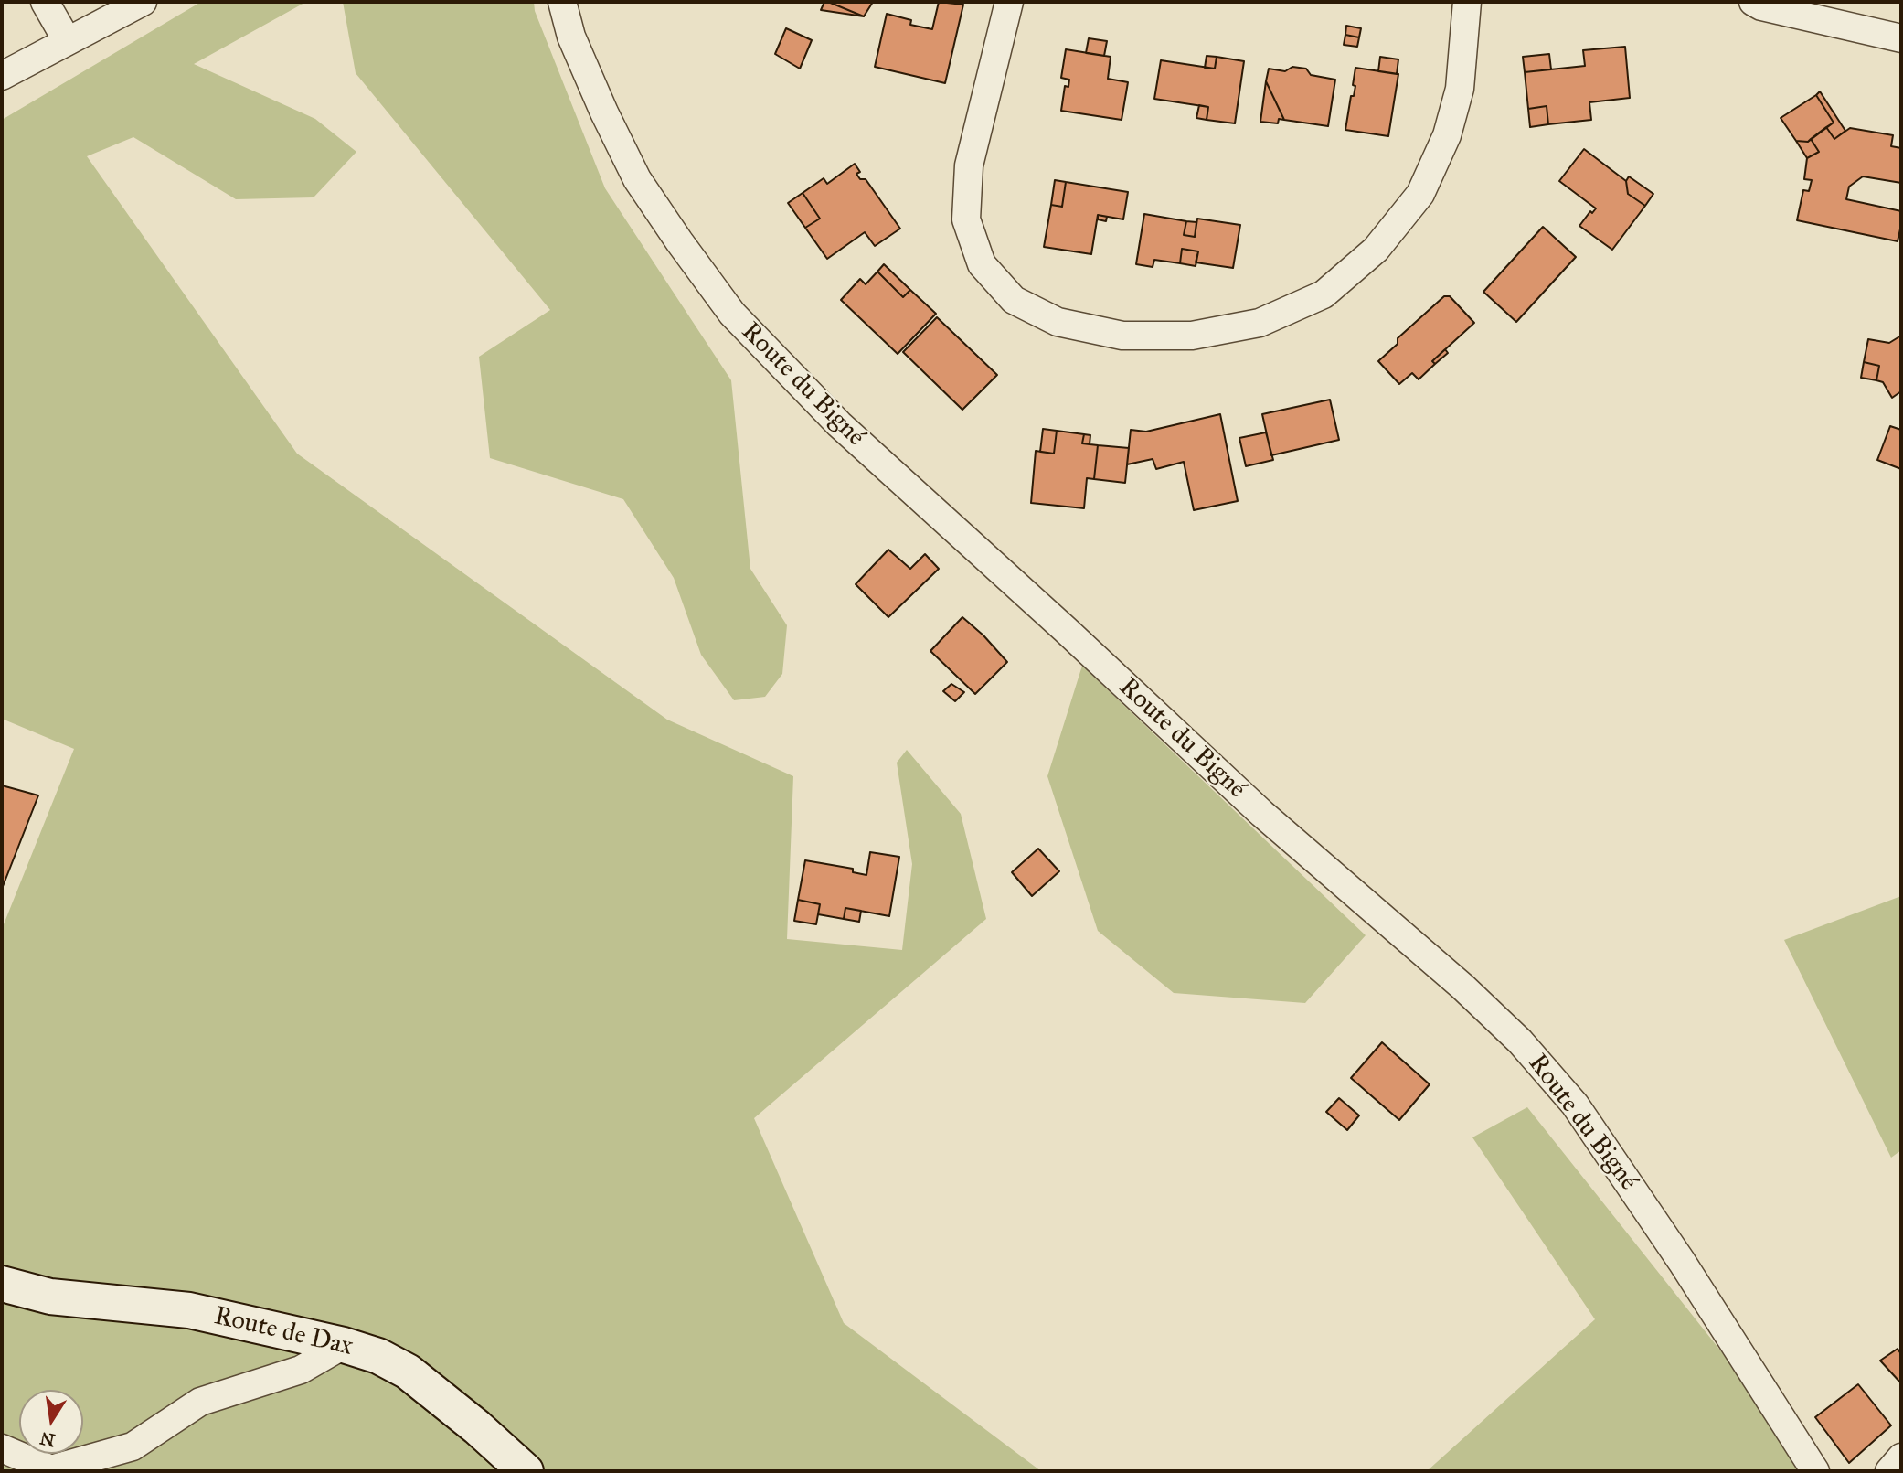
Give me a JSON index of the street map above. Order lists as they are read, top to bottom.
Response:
{
  "streets": {
    "main road": ["Route de Dax"],
    "street": ["Route du Bigné"]
  },
  "north": "bottom"
}
